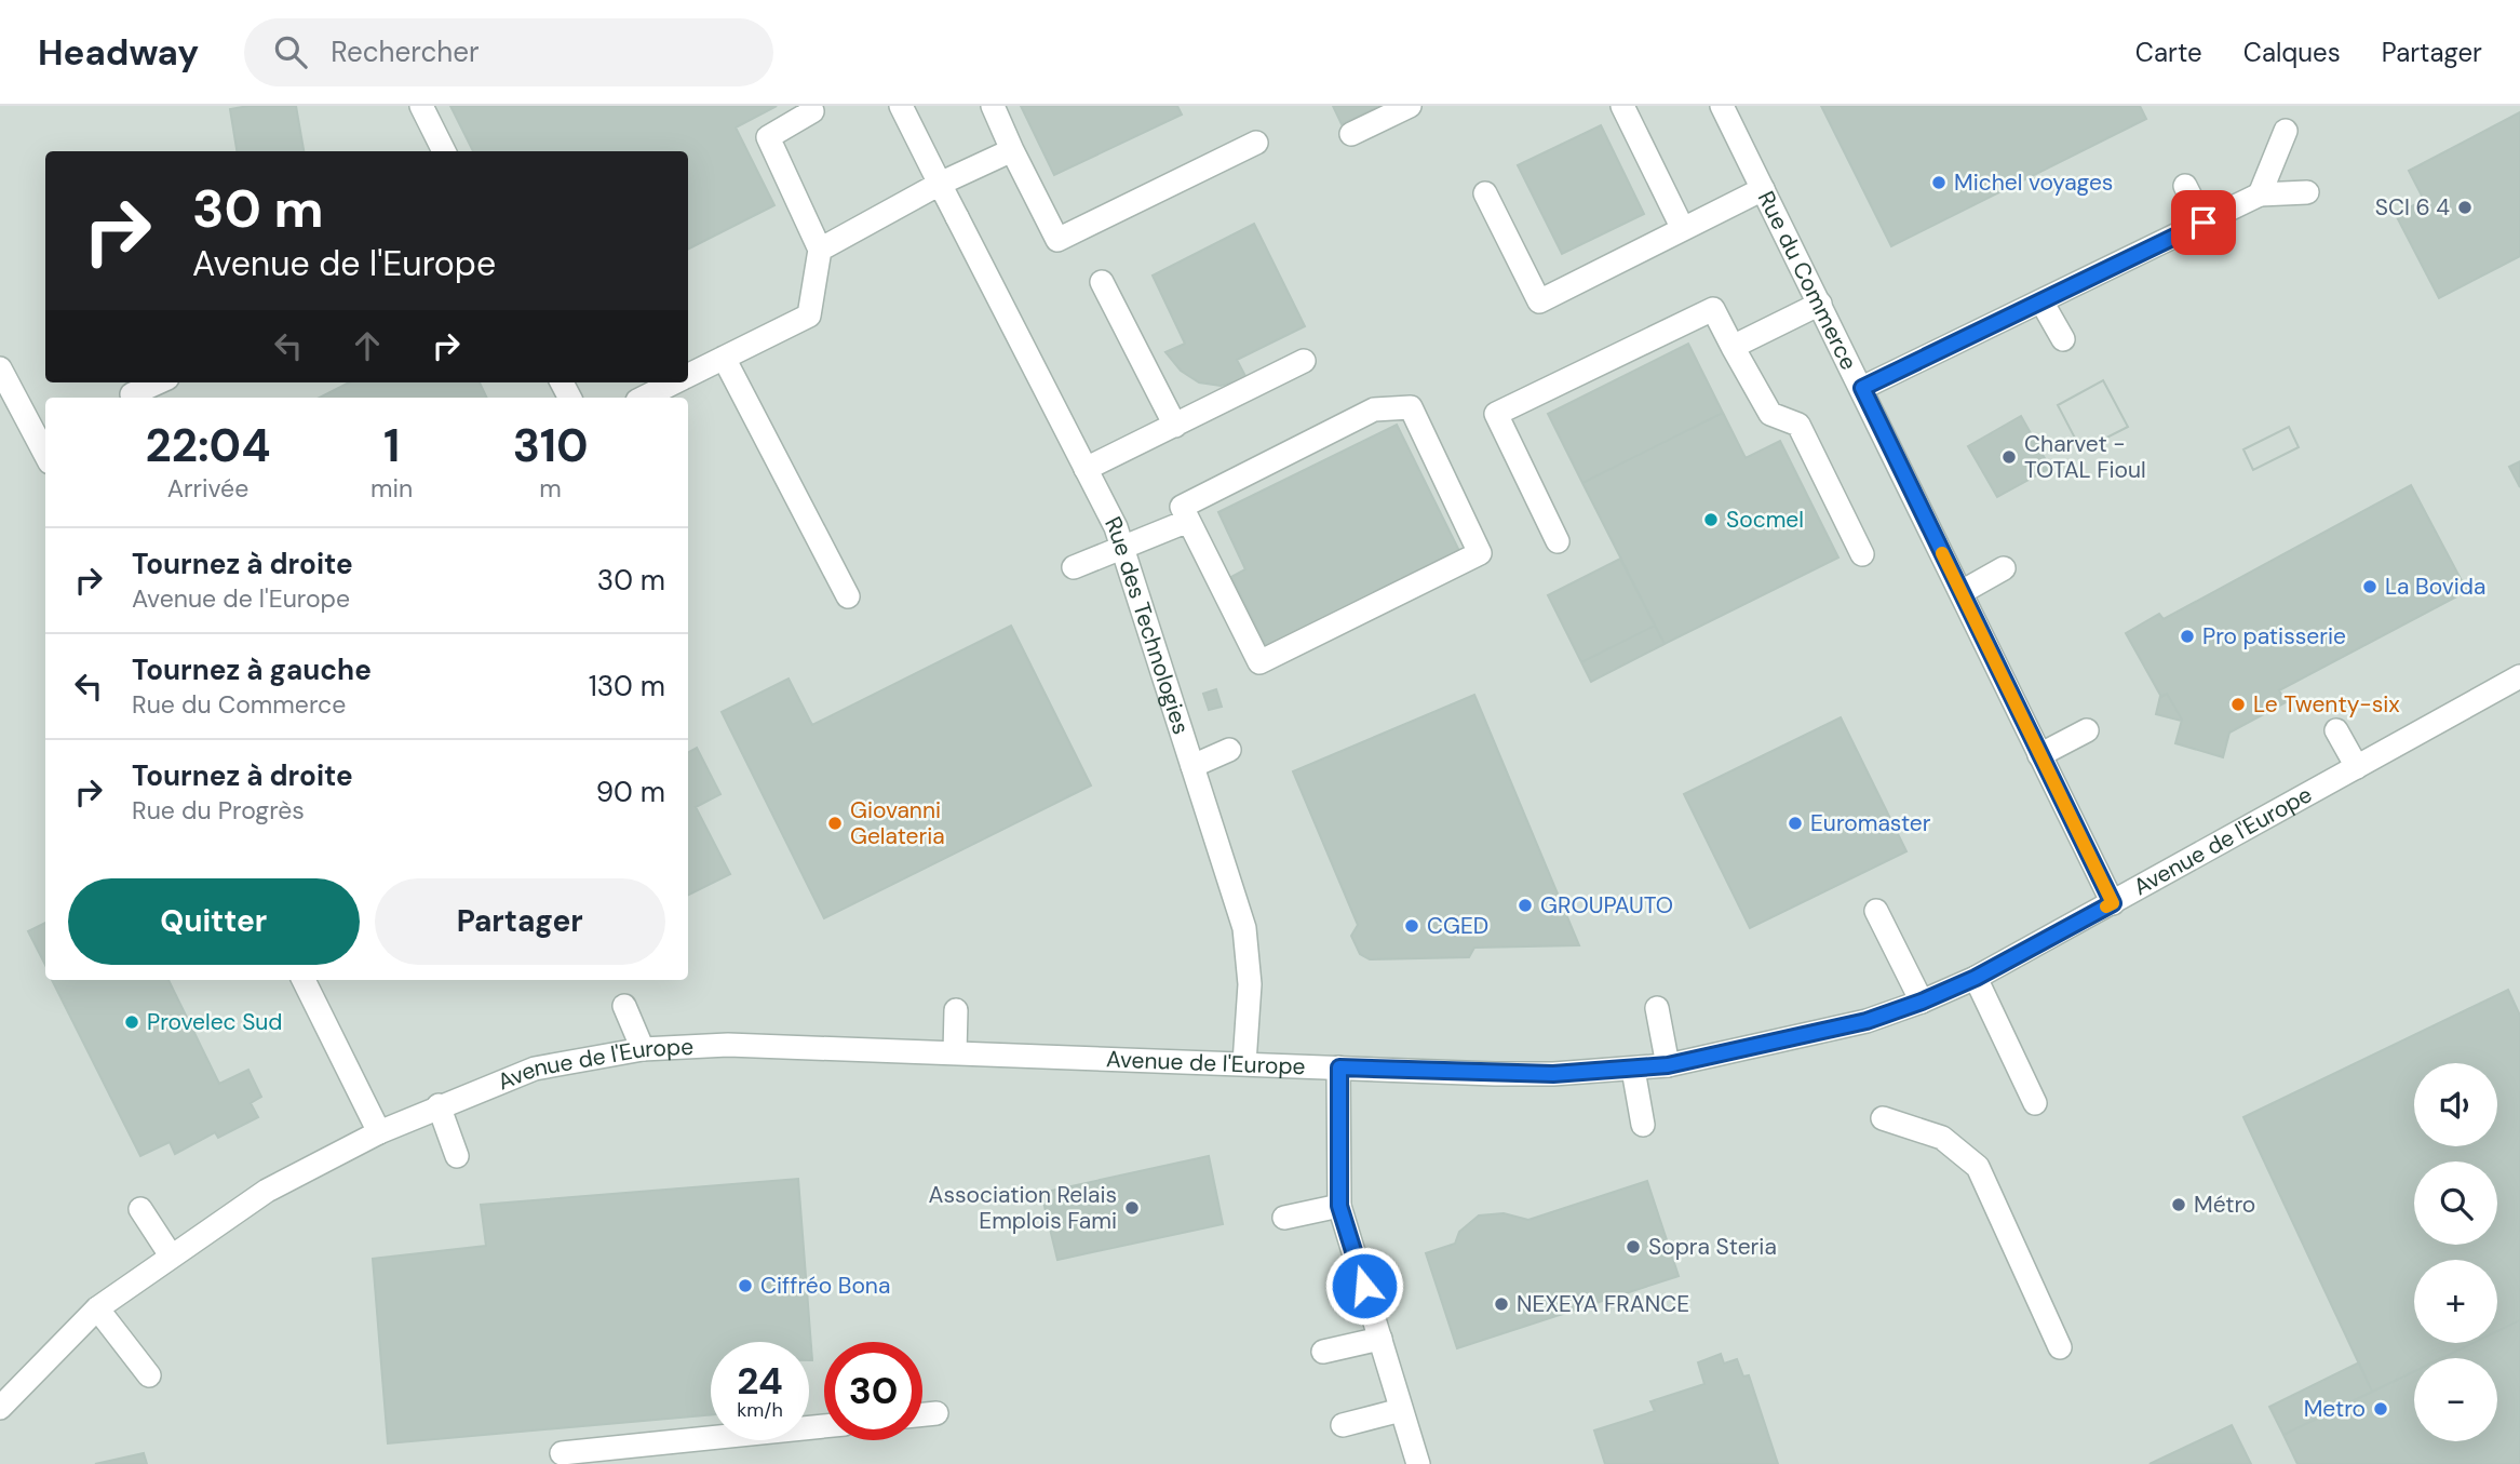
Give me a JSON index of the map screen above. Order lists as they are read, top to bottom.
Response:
{
  "streets": {
    "street": ["Rue du Commerce", "Rue des Technologies", "Avenue de l'Europe"]
  },
  "crossings": [
    ["Rue du Commerce", "Avenue de l'Europe"],
    ["Rue des Technologies", "Avenue de l'Europe"]
  ],
  "places": [
    "Michel voyages",
    "SCI 6 4",
    "Charvet - TOTAL Fioul",
    "Socmel",
    "La Bovida",
    "Pro patisserie",
    "Le Twenty-six",
    "Giovanni Gelateria",
    "Euromaster",
    "GROUPAUTO",
    "CGED",
    "Provelec Sud",
    "Métro",
    "Association Relais Emplois Fami",
    "Sopra Steria",
    "Ciffréo Bona",
    "NEXEYA FRANCE",
    "Metro"
  ],
  "page": {
    "header": "Headway",
    "search": "Rechercher",
    "nav": ["Carte", "Calques", "Partager"],
    "turn": ["30 m", "Avenue de l'Europe"],
    "eta": [
      "22:04",
      "Arrivée",
      "1",
      "min",
      "310",
      "m"
    ],
    "list": [
      {
        "name": "Tournez à droite",
        "note": "Avenue de l'Europe",
        "value": "30 m"
      },
      {
        "name": "Tournez à gauche",
        "note": "Rue du Commerce",
        "value": "130 m"
      },
      {
        "name": "Tournez à droite",
        "note": "Rue du Progrès",
        "value": "90 m"
      }
    ],
    "buttons": ["Quitter", "Partager"],
    "map_buttons": ["+", "−"],
    "speed": "24 km/h",
    "limit": "30"
  }
}
